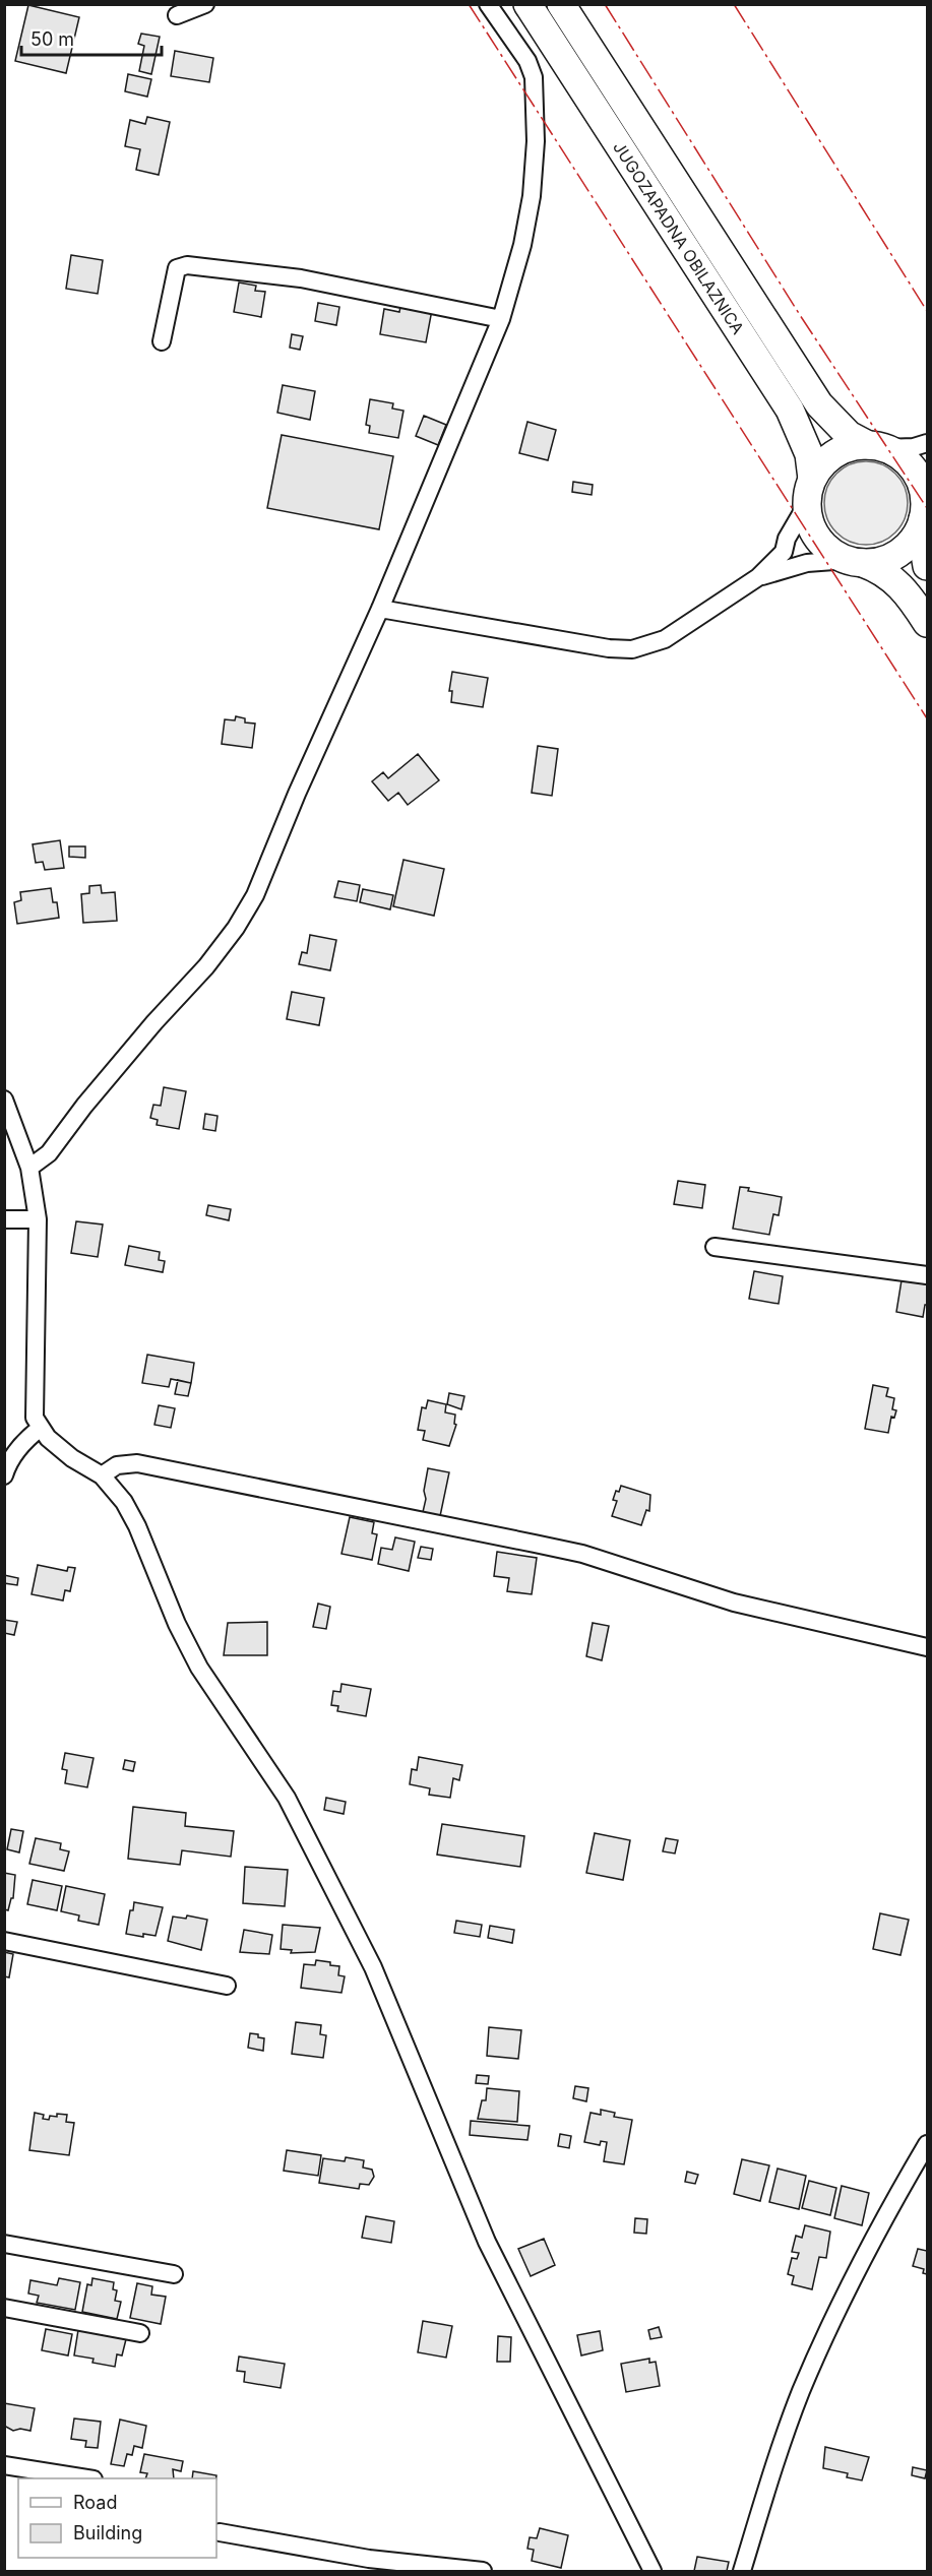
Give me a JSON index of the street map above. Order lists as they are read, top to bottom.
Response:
{
  "streets": {
    "main road": ["JUGOZAPADNA OBILAZNICA"]
  },
  "legend": ["Road", "Building"],
  "scale_bar": "50 m"
}
